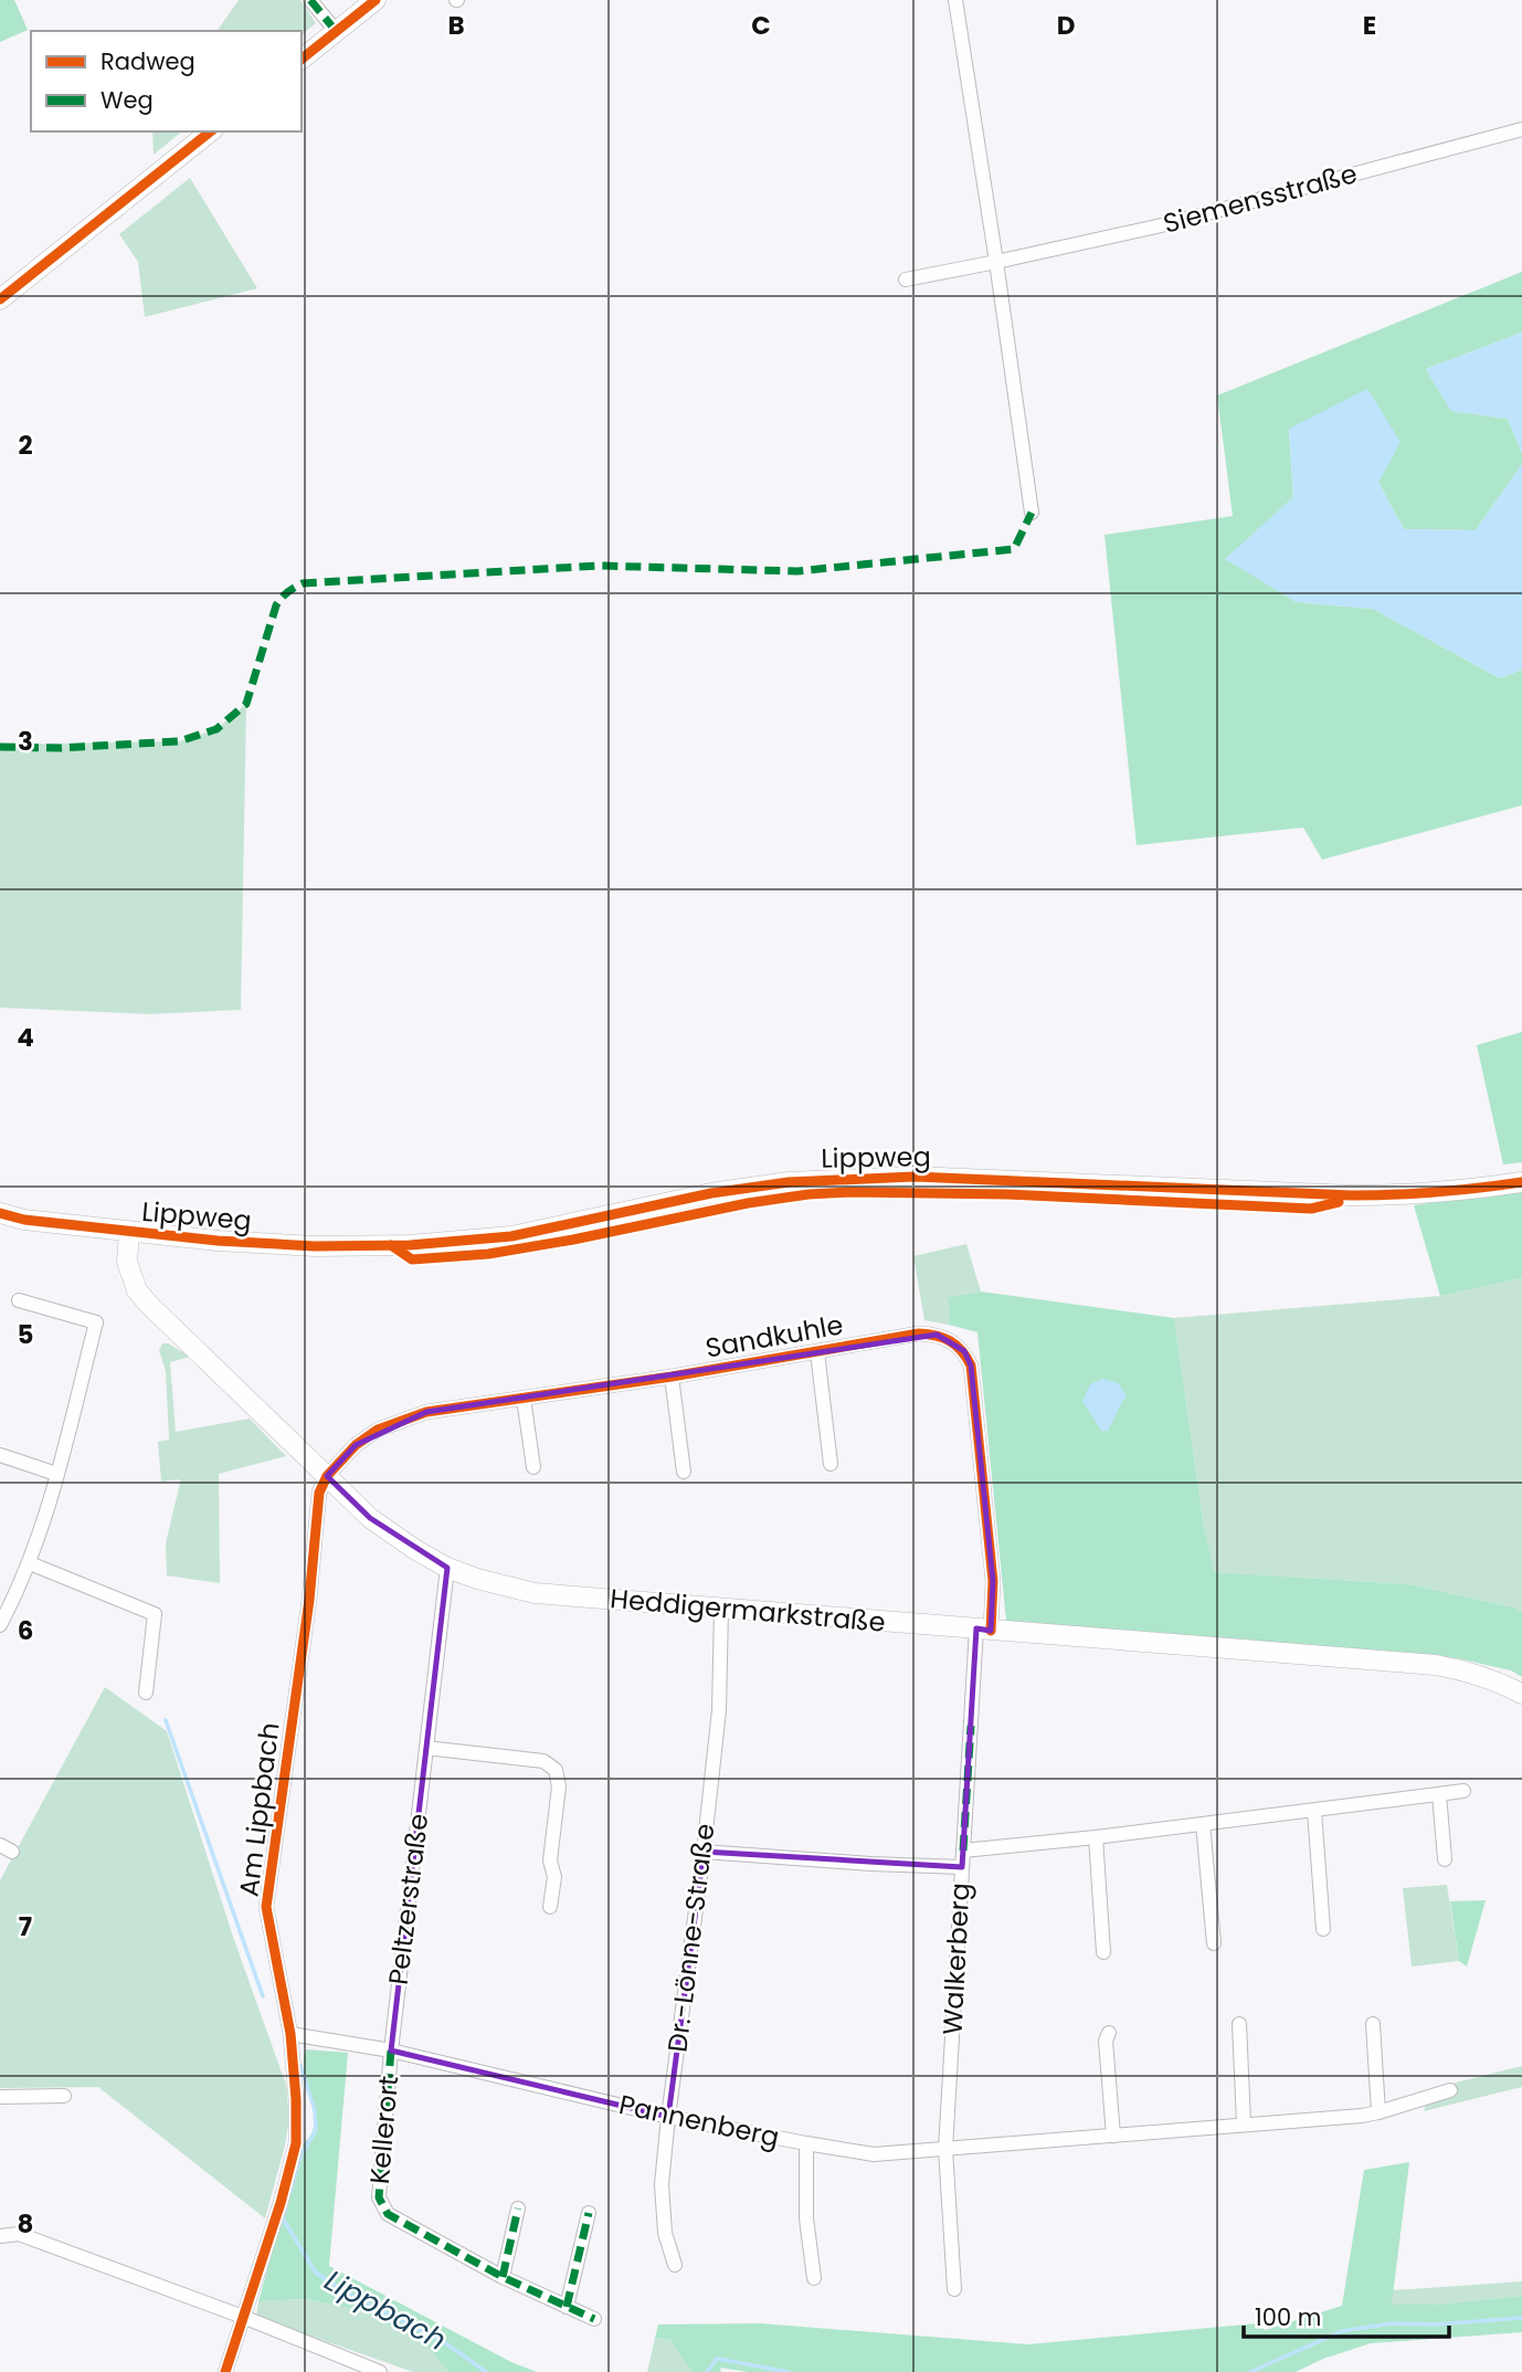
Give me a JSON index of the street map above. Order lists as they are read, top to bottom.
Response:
{
  "streets": {
    "street": [
      "Siemensstraße",
      "Lippweg",
      "Sandkuhle",
      "Heddigermarkstraße",
      "Am Lippbach",
      "Peltzerstraße",
      "Dr.-Lönne-Straße",
      "Walkerberg",
      "Pannenberg",
      "Kellerort"
    ]
  },
  "crossings": [
    ["Lippweg", "Heddigermarkstraße"],
    ["Sandkuhle", "Heddigermarkstraße"],
    ["Sandkuhle", "Am Lippbach"],
    ["Sandkuhle", "Walkerberg"],
    ["Heddigermarkstraße", "Am Lippbach"],
    ["Heddigermarkstraße", "Peltzerstraße"],
    ["Heddigermarkstraße", "Dr.-Lönne-Straße"],
    ["Heddigermarkstraße", "Walkerberg"],
    ["Am Lippbach", "Pannenberg"],
    ["Peltzerstraße", "Pannenberg"],
    ["Peltzerstraße", "Kellerort"],
    ["Dr.-Lönne-Straße", "Pannenberg"],
    ["Walkerberg", "Pannenberg"],
    ["Pannenberg", "Kellerort"]
  ],
  "water": ["Lippbach"],
  "legend": ["Radweg", "Weg"],
  "scale_bar": "100 m",
  "grid": {
    "columns": [
      "B",
      "C",
      "D",
      "E"
    ],
    "rows": [
      "2",
      "3",
      "4",
      "5",
      "6",
      "7",
      "8"
    ]
  }
}
